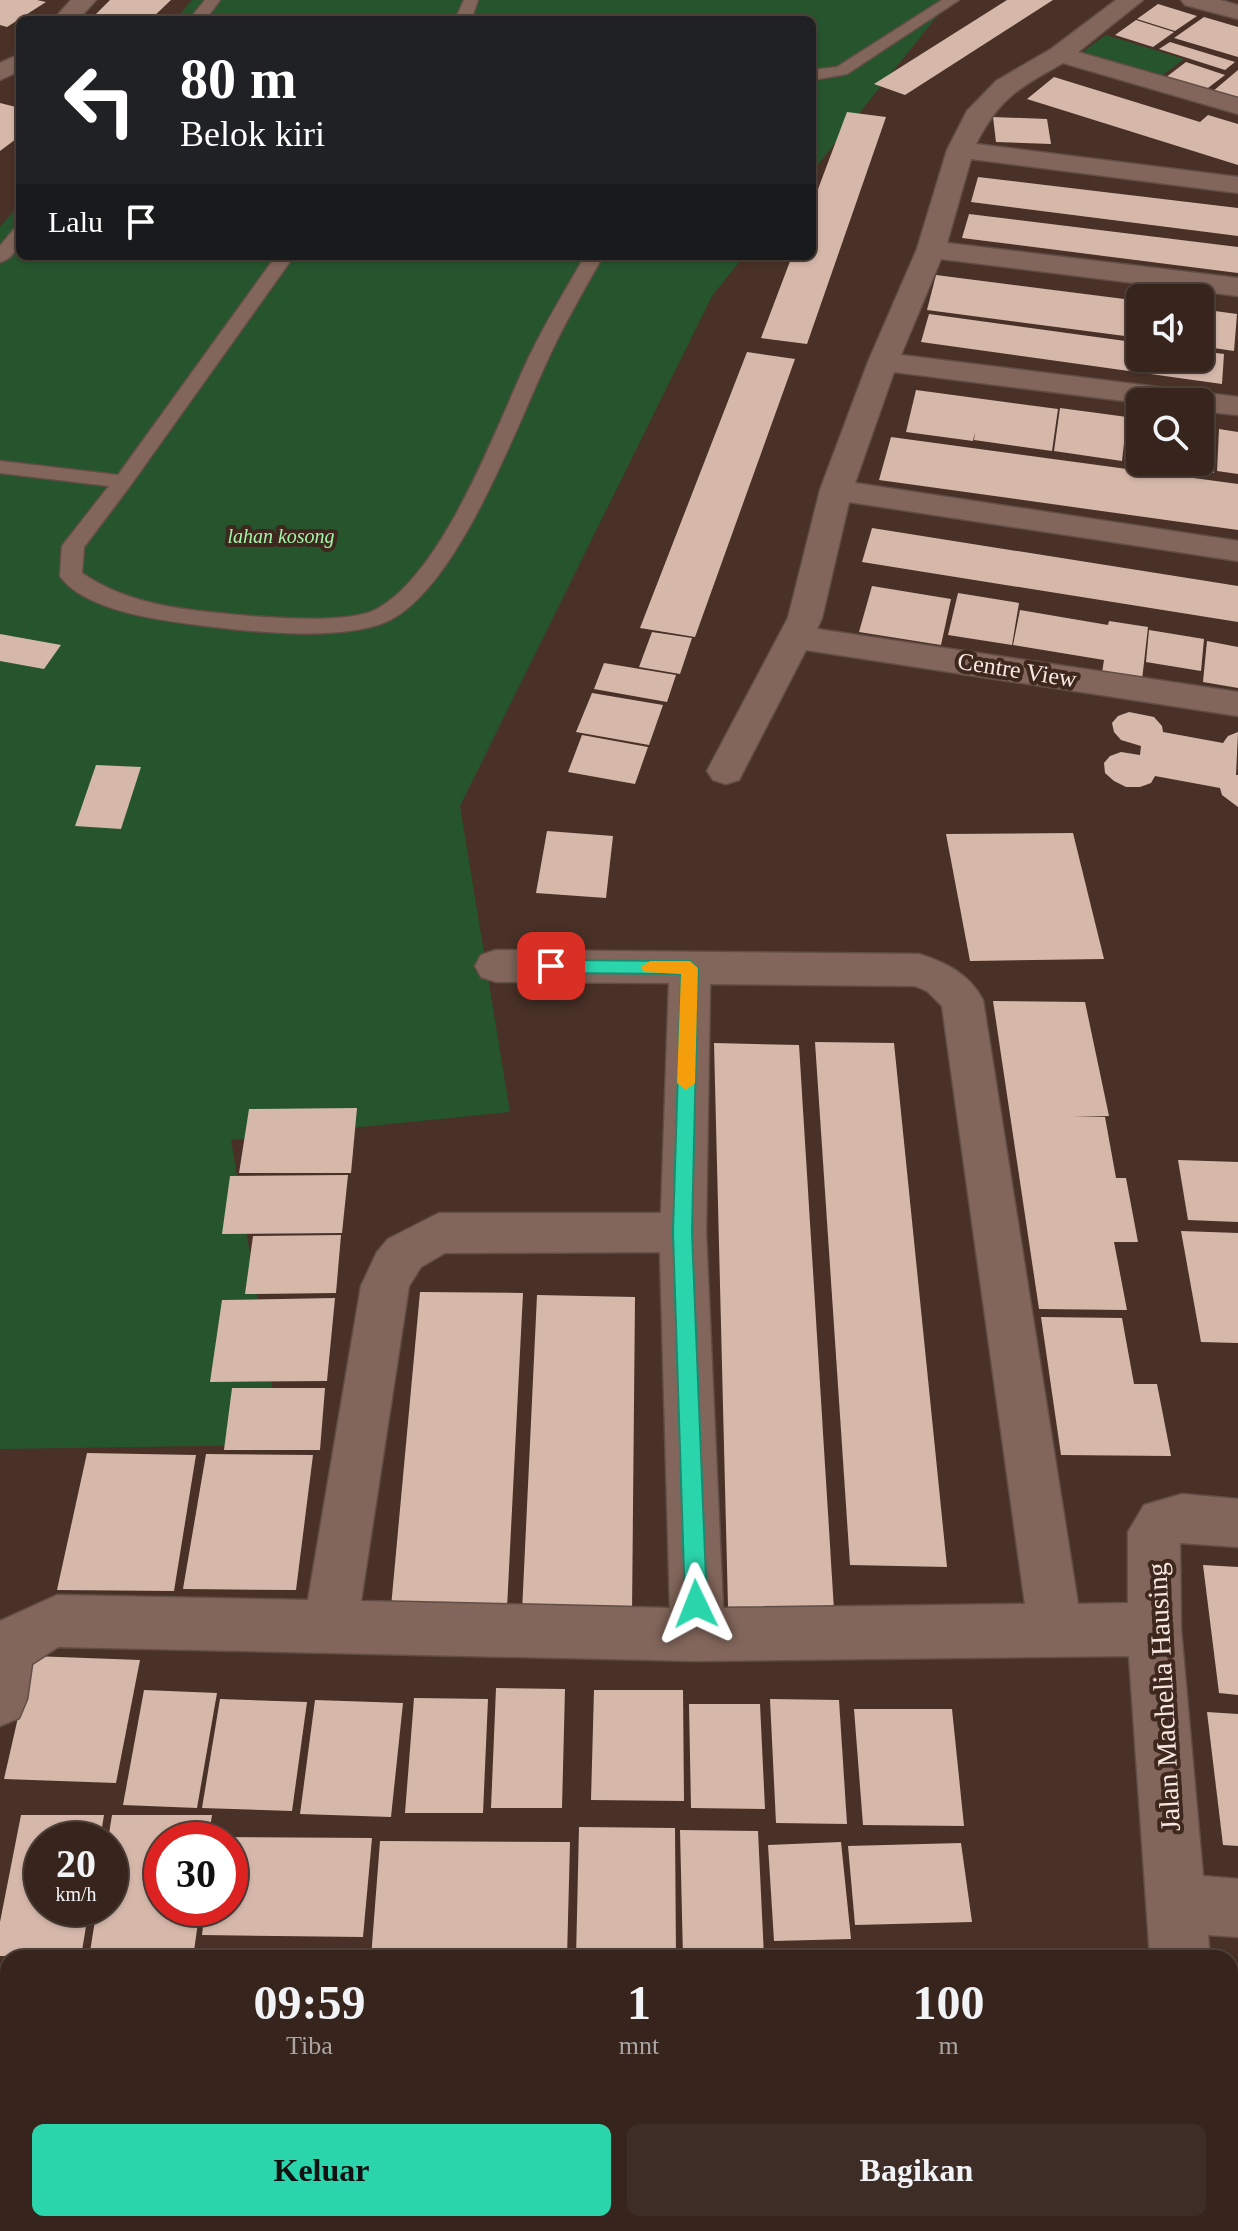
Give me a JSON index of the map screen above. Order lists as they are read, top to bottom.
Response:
{
  "streets": {
    "street": ["Centre View", "Jalan Machelia Hausing"]
  },
  "parks": ["lahan kosong"],
  "page": {
    "turn": ["80 m", "Belok kiri"],
    "then": "Lalu",
    "speed": "20 km/h",
    "limit": "30",
    "eta": [
      "09:59",
      "Tiba",
      "1",
      "mnt",
      "100",
      "m"
    ],
    "buttons": ["Keluar", "Bagikan"]
  }
}
